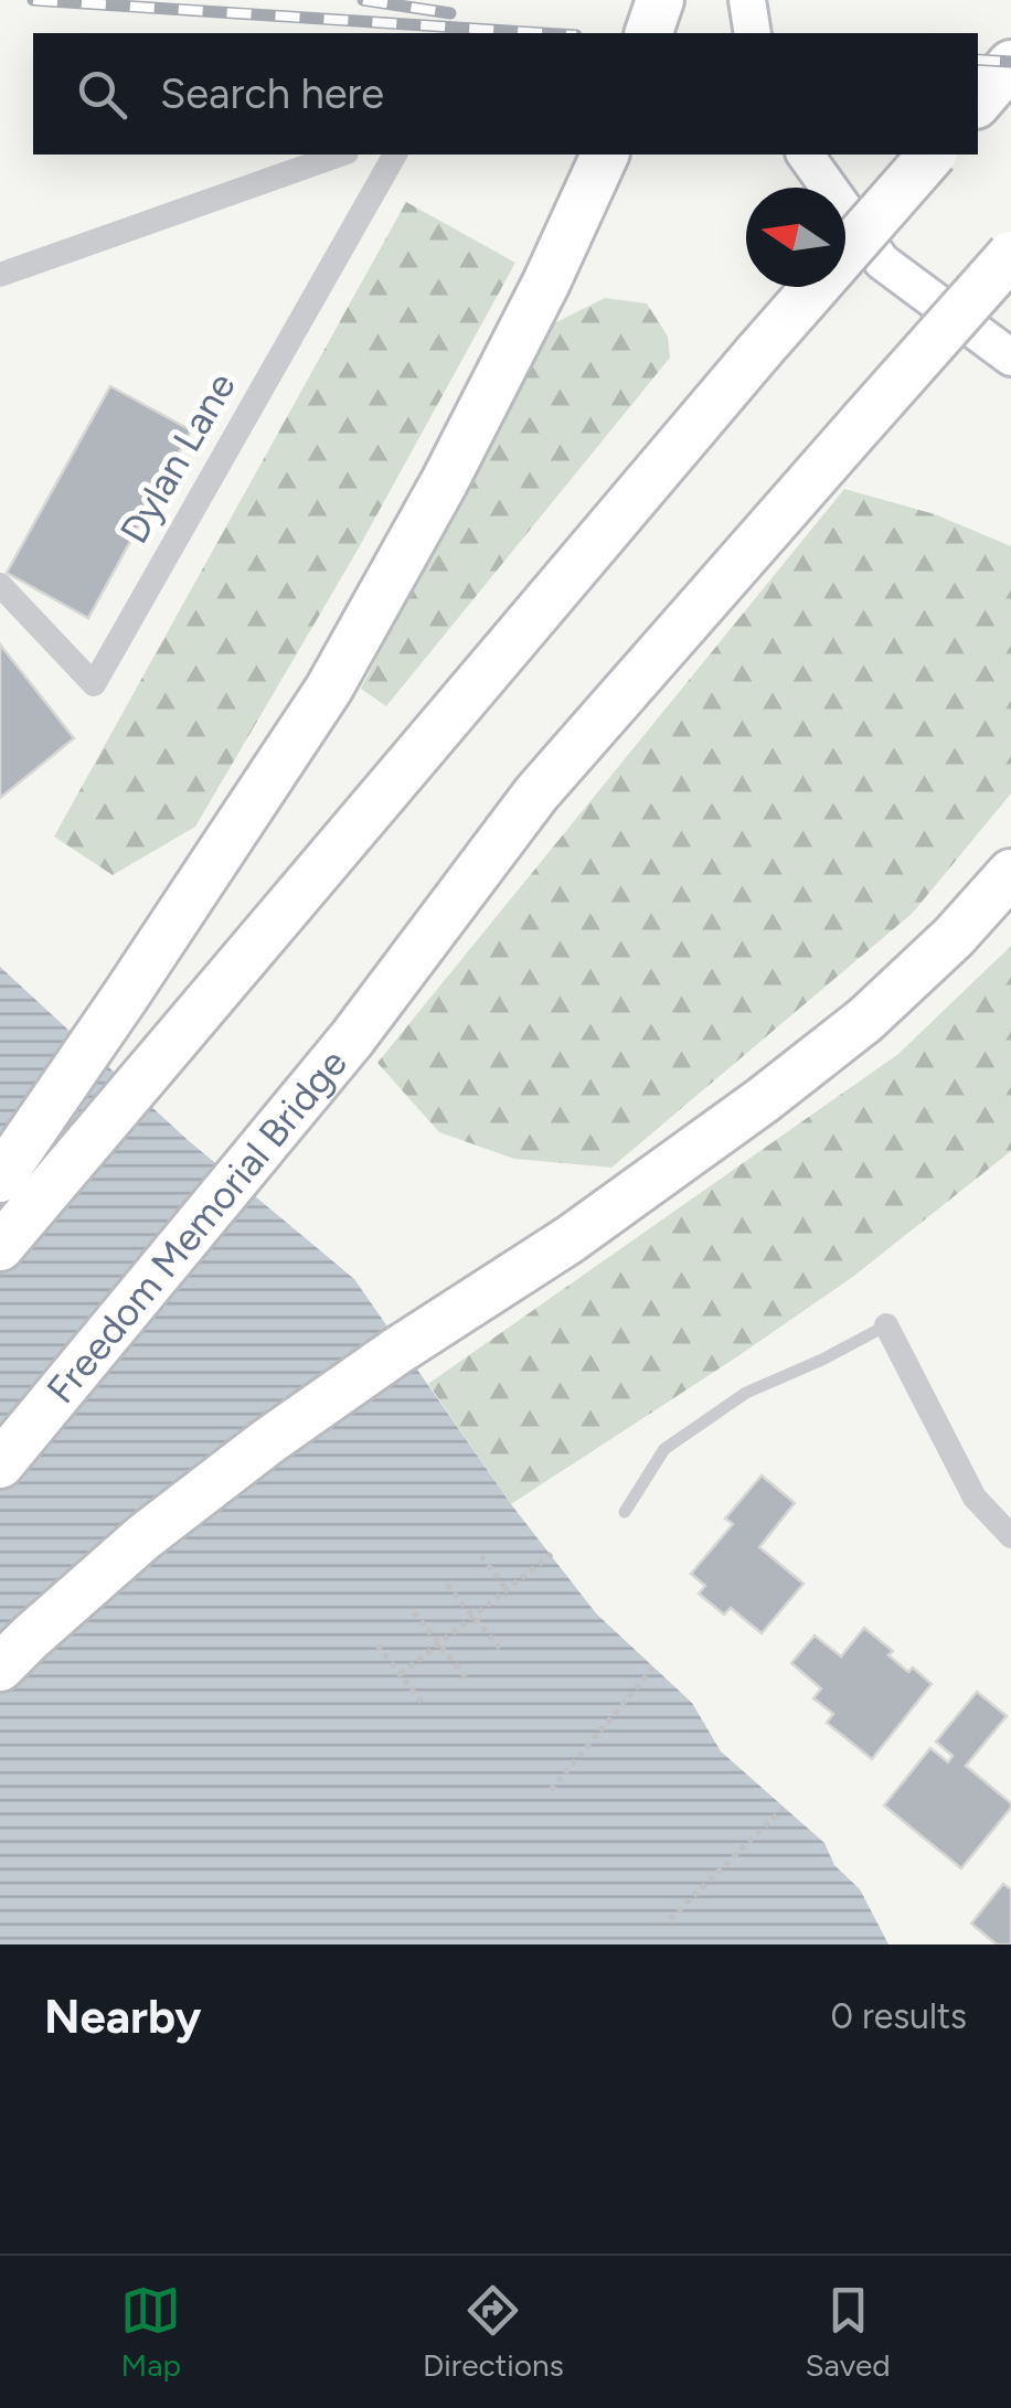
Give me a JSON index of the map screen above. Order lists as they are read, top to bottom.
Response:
{
  "streets": {
    "highway": ["Freedom Memorial Bridge"],
    "street": ["Dylan Lane"]
  },
  "north": "left",
  "page": {
    "search": "Search here",
    "heading": ["Nearby", "0 results"],
    "nav": ["Map", "Directions", "Saved"]
  }
}
